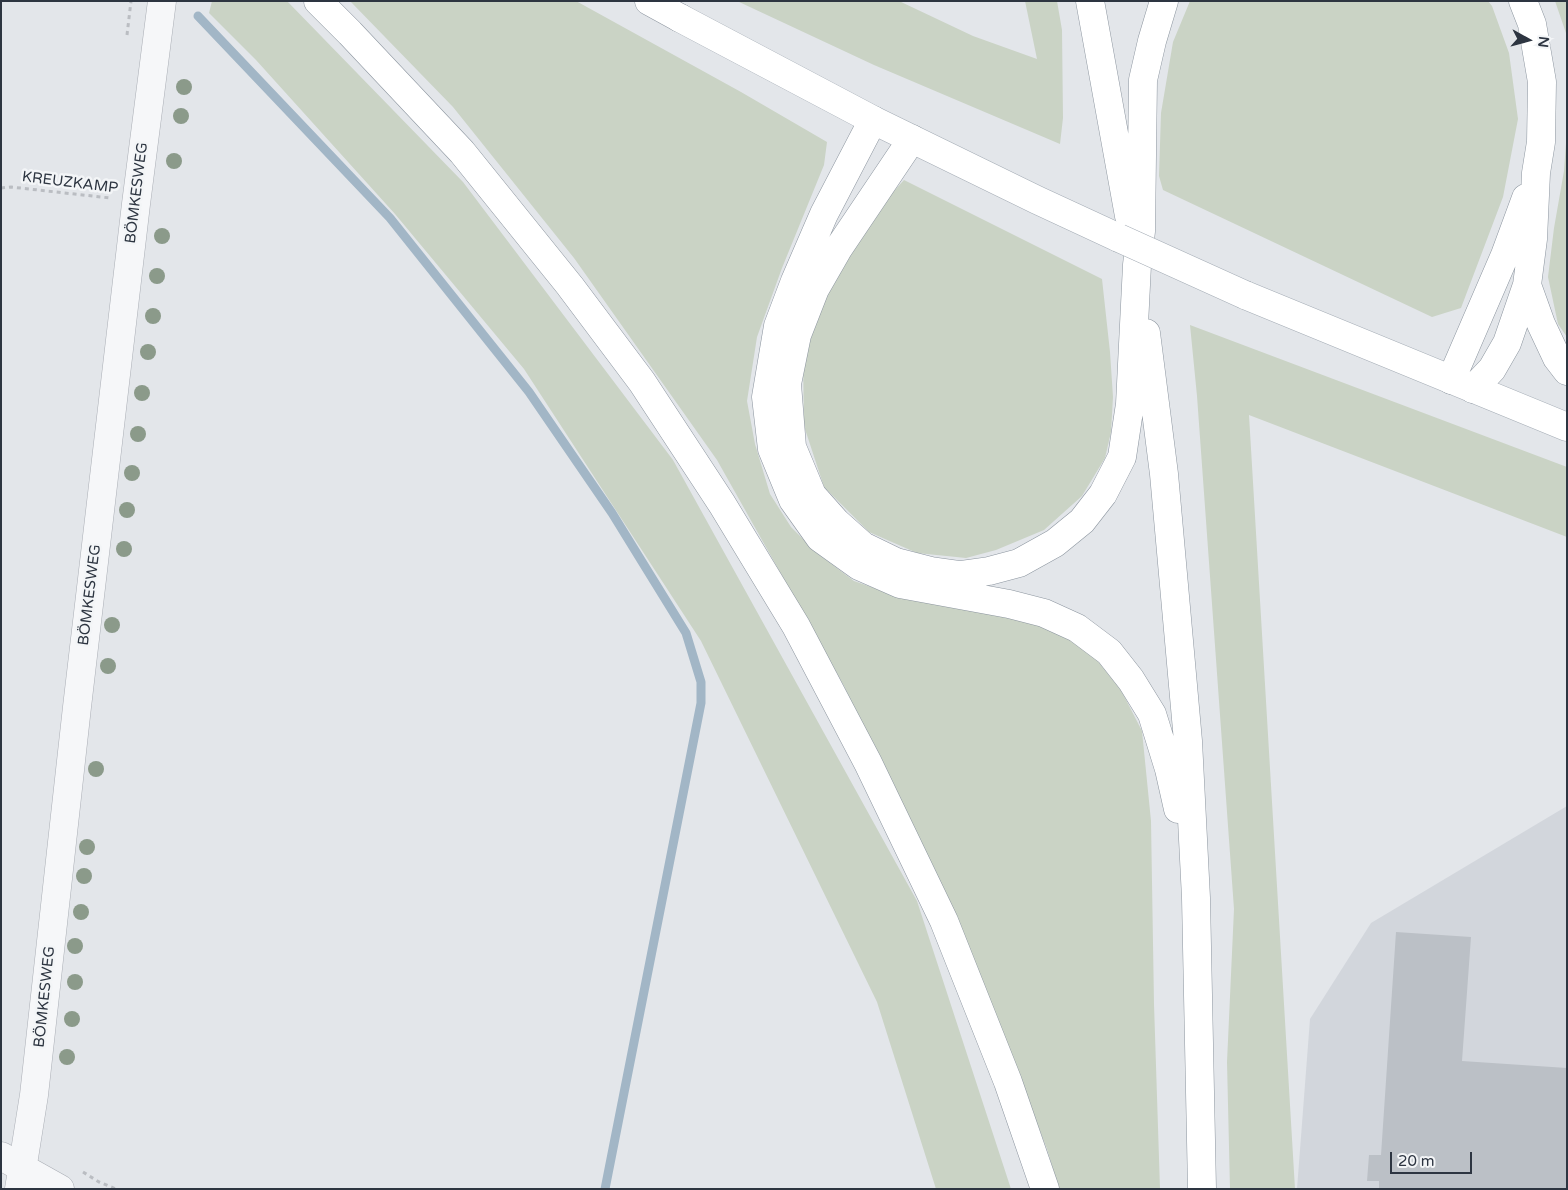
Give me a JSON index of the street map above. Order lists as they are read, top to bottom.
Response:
{
  "streets": {
    "street": ["BÖMKESWEG"],
    "path": ["KREUZKAMP"]
  },
  "crossings": [
    ["KREUZKAMP", "BÖMKESWEG"]
  ],
  "scale_bar": "20 m",
  "north": "right"
}
